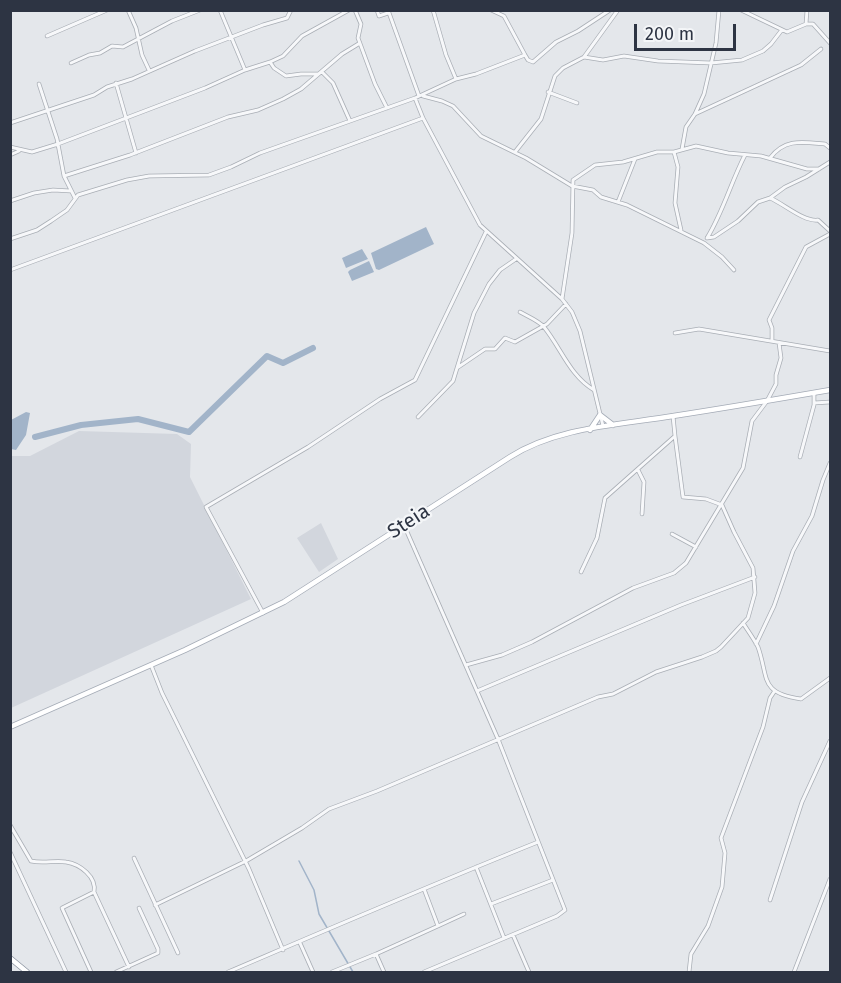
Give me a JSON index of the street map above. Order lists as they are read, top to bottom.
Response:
{
  "streets": {
    "main road": ["Steia"]
  },
  "scale_bar": "200 m"
}
